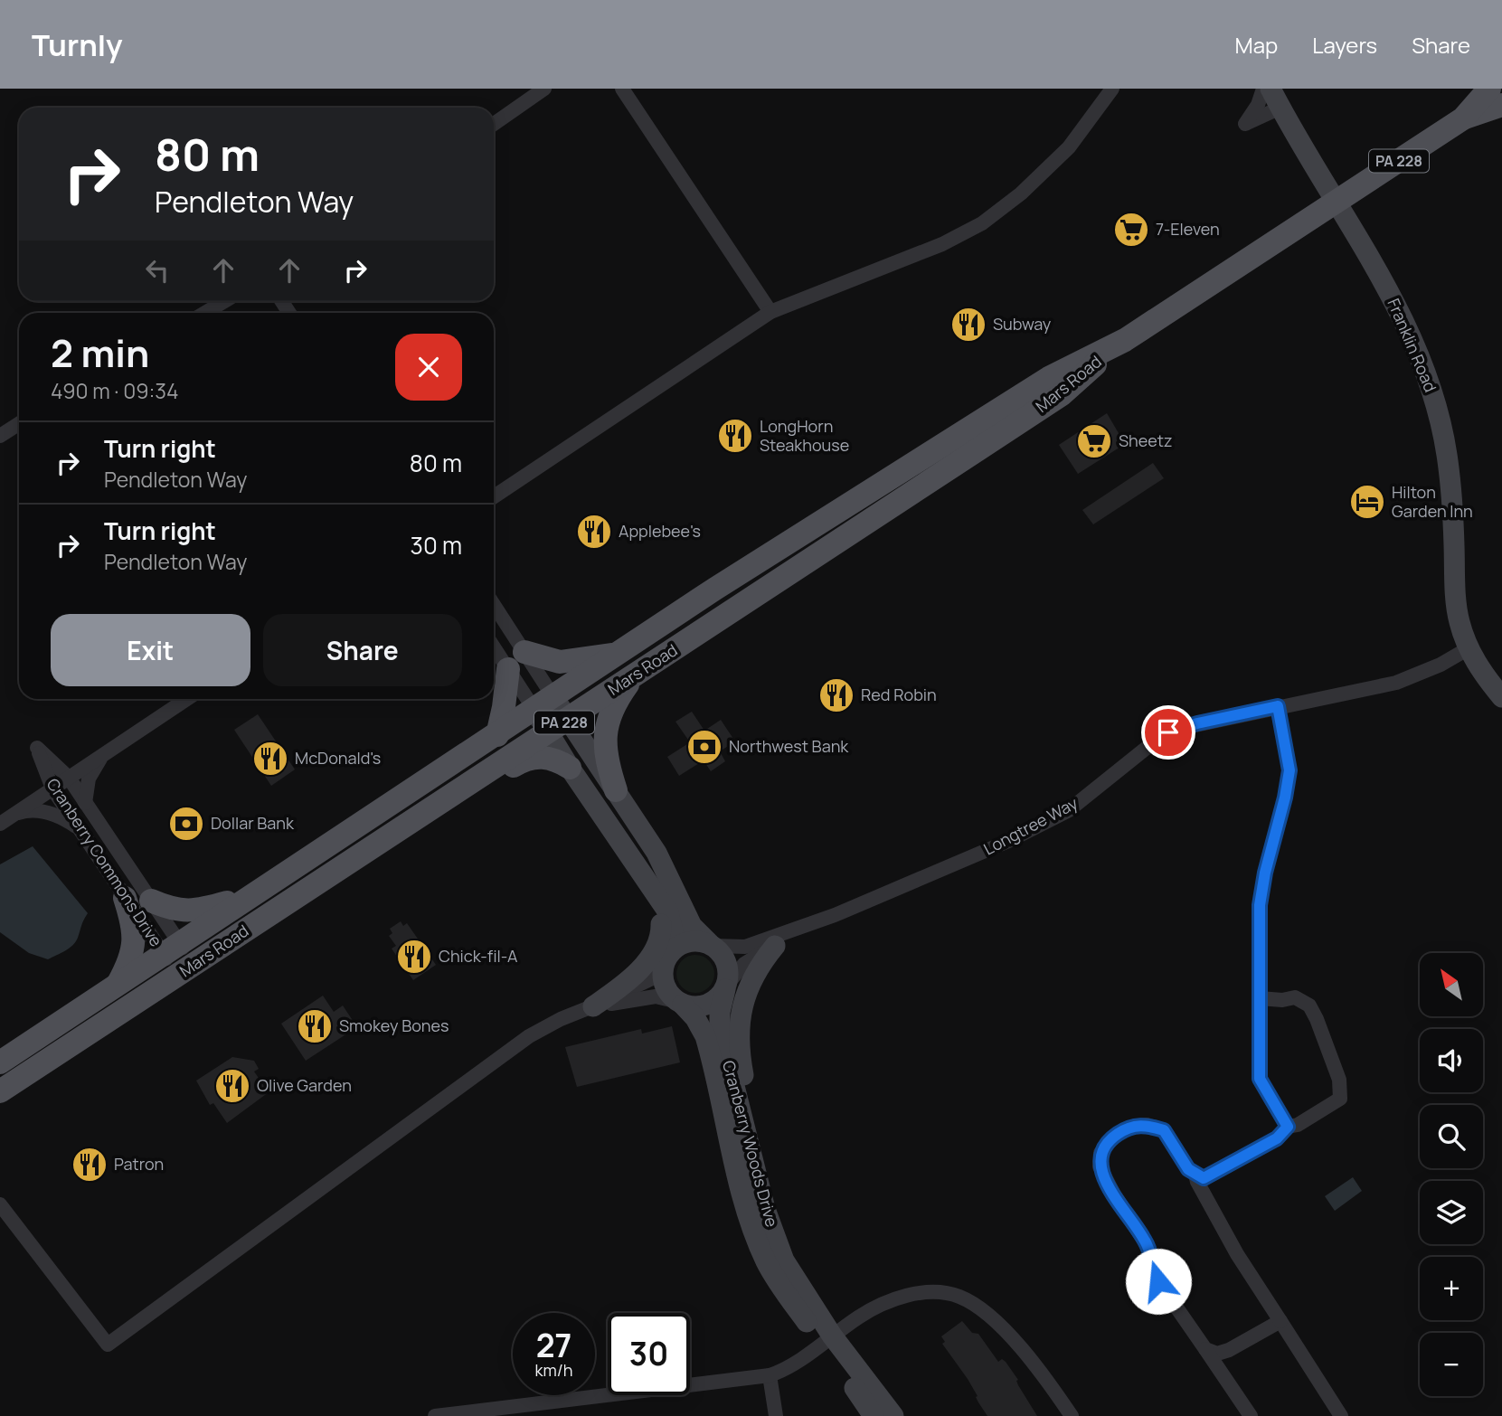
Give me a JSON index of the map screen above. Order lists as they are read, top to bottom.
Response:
{
  "streets": {
    "main road": ["PA 228", "Mars Road"],
    "street": [
      "Franklin Road",
      "Longtree Way",
      "Cranberry Commons Drive",
      "Cranberry Woods Drive"
    ]
  },
  "crossings": [
    ["Franklin Road", "Mars Road"],
    ["Franklin Road", "Longtree Way"],
    ["Mars Road", "Cranberry Commons Drive"]
  ],
  "places": {
    "supermarket": ["7-Eleven", "Sheetz"],
    "restaurant": [
      "Subway",
      "LongHorn Steakhouse",
      "Applebee's",
      "Red Robin",
      "McDonald's",
      "Chick-fil-A",
      "Smokey Bones",
      "Olive Garden",
      "Patron"
    ],
    "hotel": ["Hilton Garden Inn"],
    "bank": ["Northwest Bank", "Dollar Bank"]
  },
  "north": "top left",
  "page": {
    "header": "Turnly",
    "nav": ["Map", "Layers", "Share"],
    "turn": ["80 m", "Pendleton Way"],
    "heading": ["2 min", "490 m · 09:34"],
    "list": [
      {
        "name": "Turn right",
        "note": "Pendleton Way",
        "value": "80 m"
      },
      {
        "name": "Turn right",
        "note": "Pendleton Way",
        "value": "30 m"
      }
    ],
    "buttons": ["Exit", "Share"],
    "map_buttons": ["+", "−"],
    "speed": "27 km/h",
    "limit": "30"
  }
}
